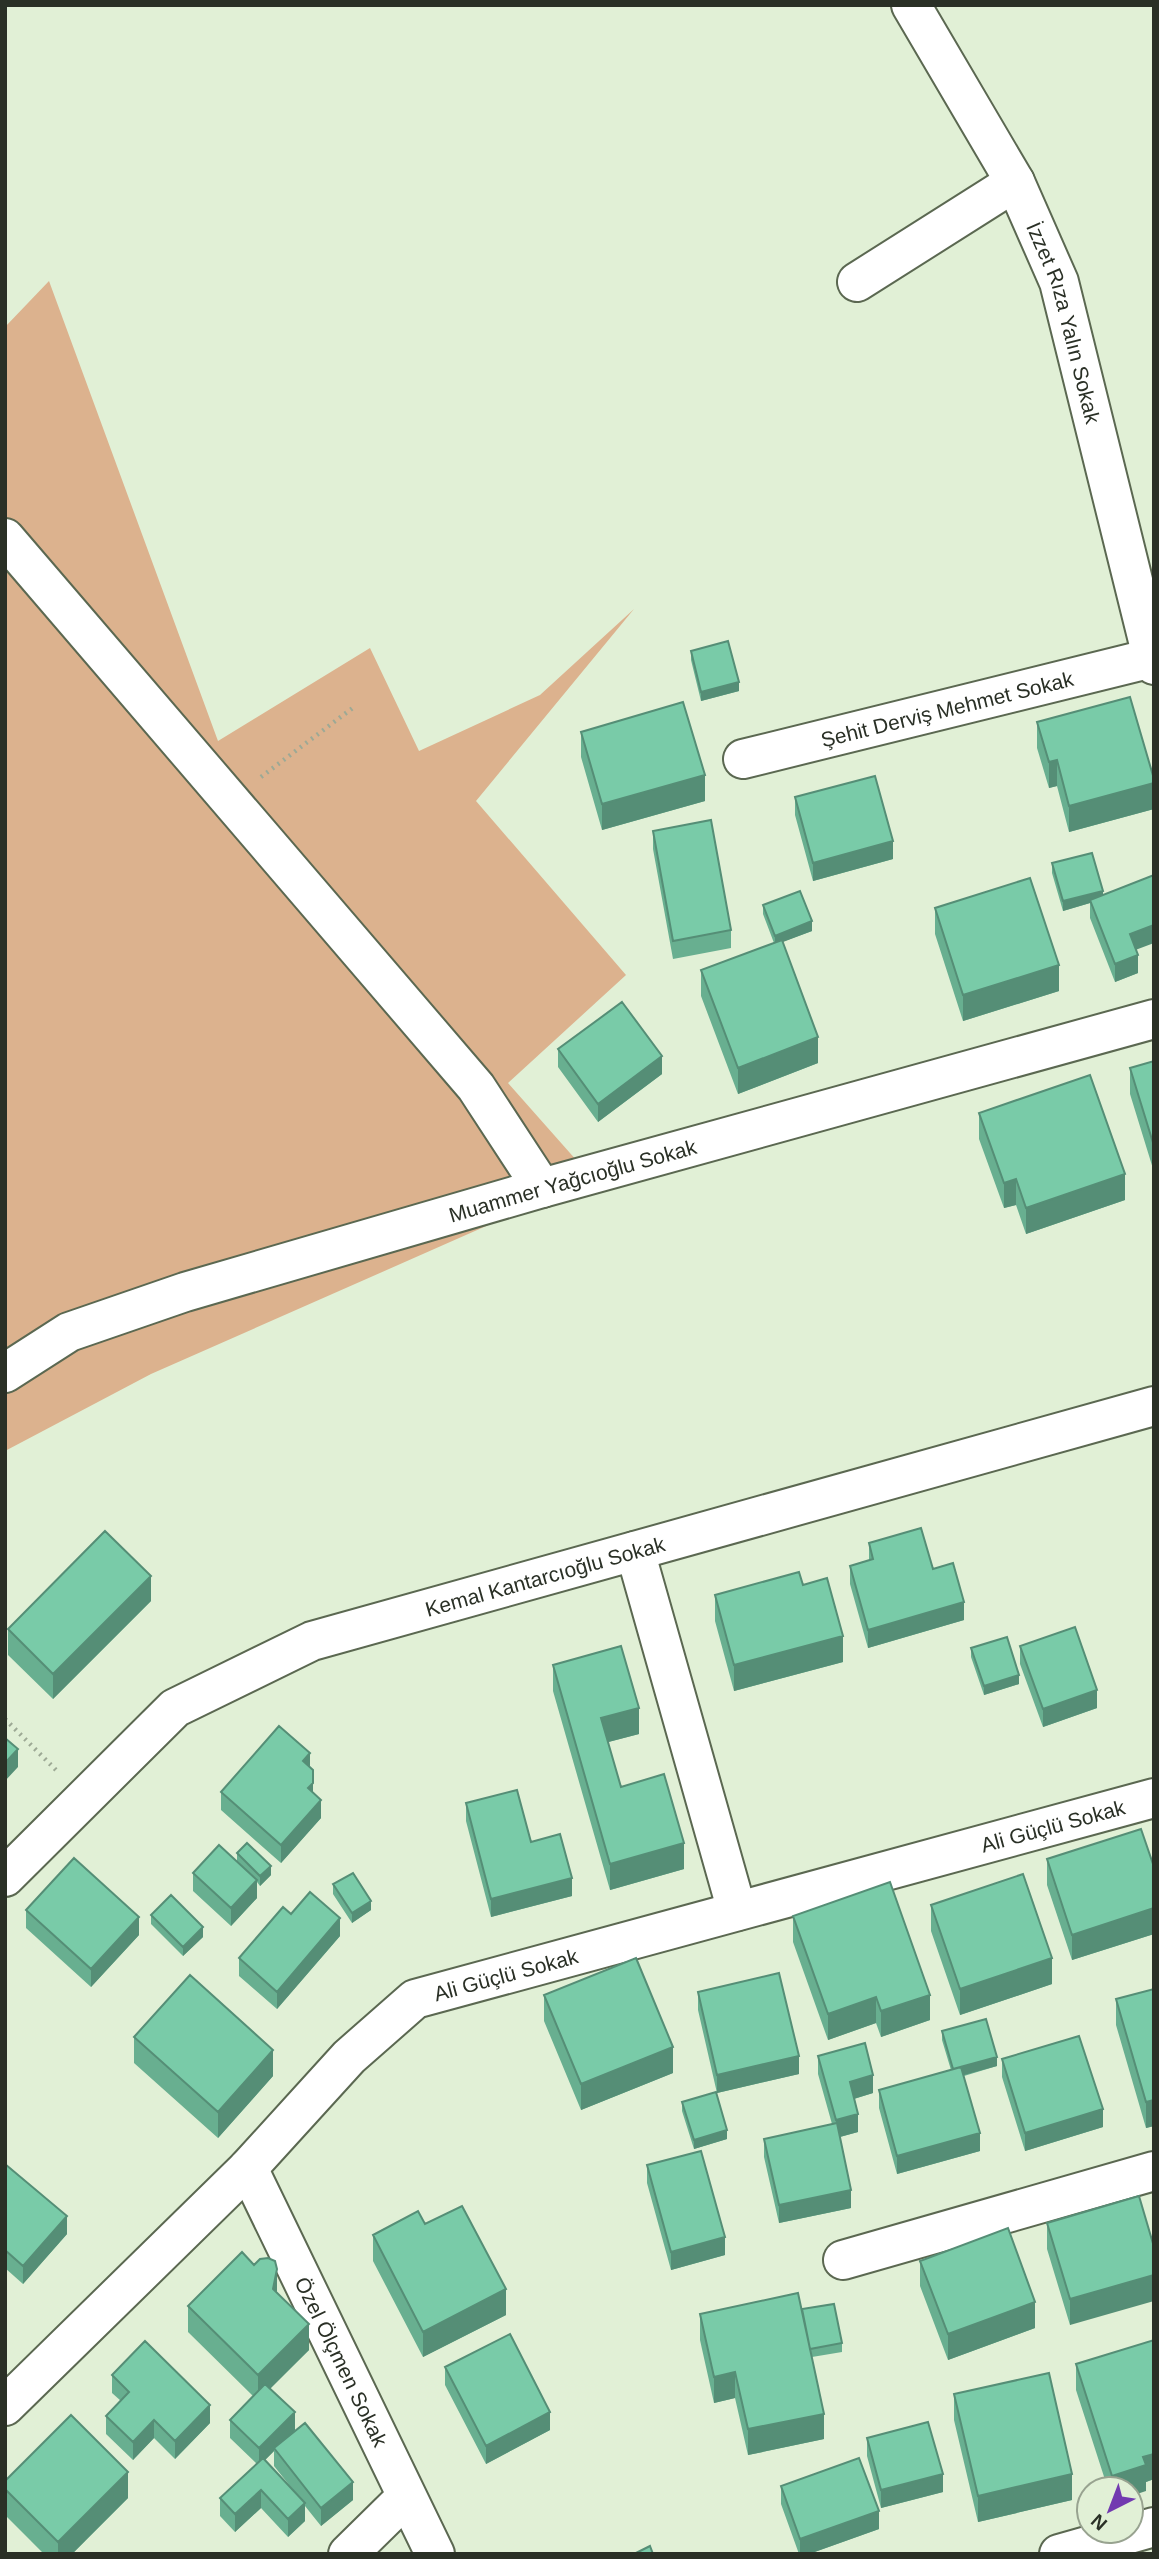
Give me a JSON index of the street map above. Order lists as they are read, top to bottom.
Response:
{
  "streets": {
    "street": [
      "İzzet Rıza Yalın Sokak",
      "Şehit Derviş Mehmet Sokak",
      "Muammer Yağcıoğlu Sokak",
      "Kemal Kantarcıoğlu Sokak",
      "Ali Güçlü Sokak",
      "Özel Ölçmen Sokak"
    ]
  },
  "crossings": [
    ["İzzet Rıza Yalın Sokak", "Şehit Derviş Mehmet Sokak"],
    ["Ali Güçlü Sokak", "Özel Ölçmen Sokak"]
  ],
  "north": "bottom left"
}
